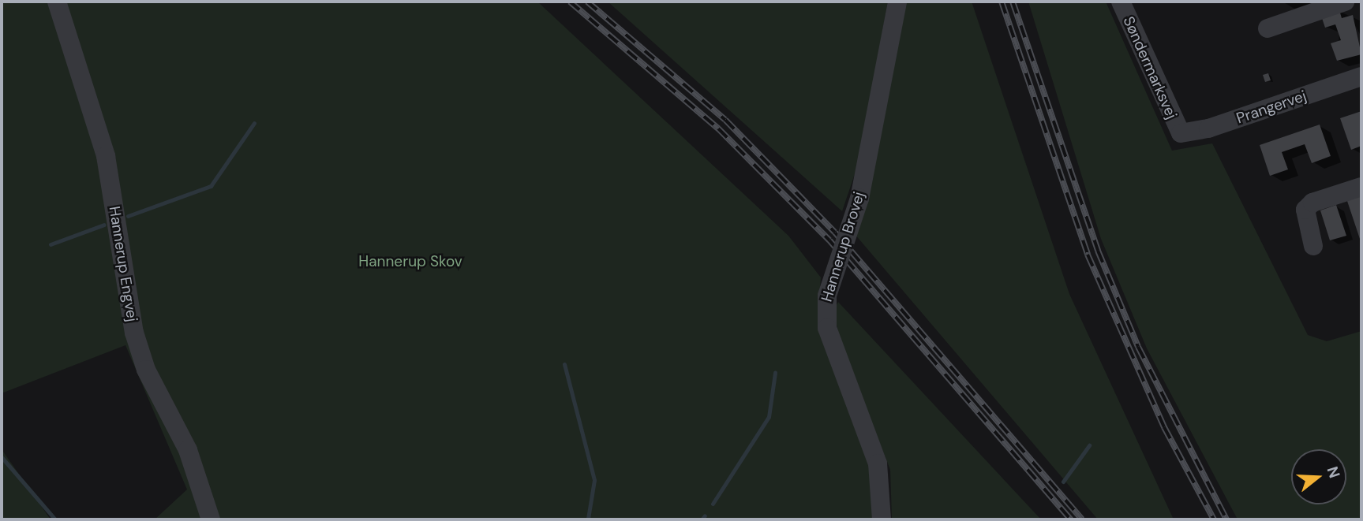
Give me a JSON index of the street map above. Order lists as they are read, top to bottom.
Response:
{
  "streets": {
    "street": [
      "Søndermarksvej",
      "Prangervej",
      "Hannerup Brovej",
      "Hannerup Engvej"
    ]
  },
  "crossings": [
    ["Søndermarksvej", "Prangervej"]
  ],
  "parks": ["Hannerup Skov"],
  "north": "right"
}
